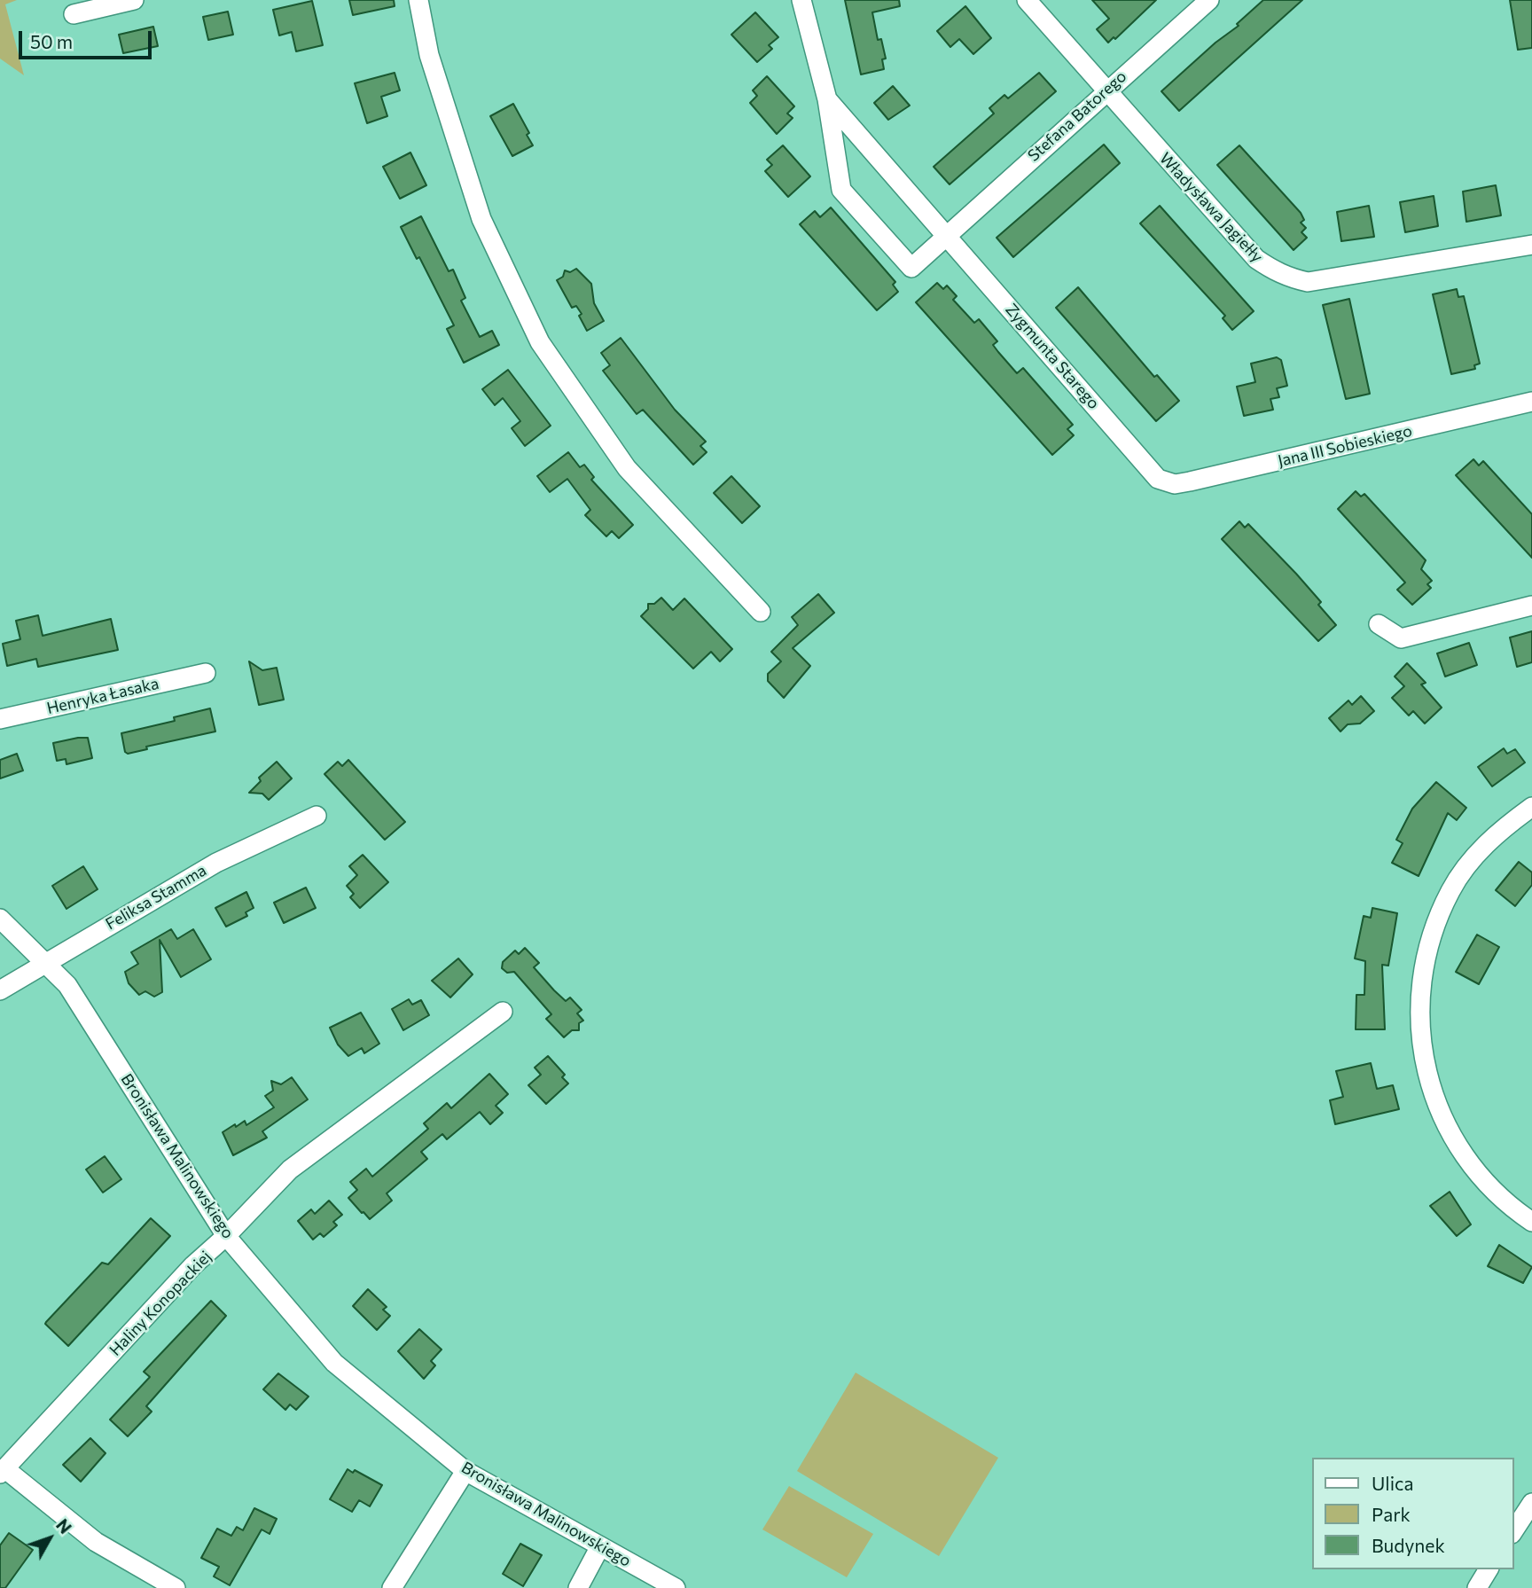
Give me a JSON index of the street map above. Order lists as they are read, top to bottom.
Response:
{
  "streets": {
    "street": [
      "Stefana Batorego",
      "Władysława Jagiełły",
      "Zygmunta Starego",
      "Jana III Sobieskiego",
      "Henryka Łasaka",
      "Feliksa Stamma",
      "Bronisława Malinowskiego",
      "Haliny Konopackiej"
    ]
  },
  "crossings": [
    ["Stefana Batorego", "Władysława Jagiełły"],
    ["Stefana Batorego", "Zygmunta Starego"],
    ["Zygmunta Starego", "Jana III Sobieskiego"],
    ["Feliksa Stamma", "Bronisława Malinowskiego"],
    ["Bronisława Malinowskiego", "Haliny Konopackiej"]
  ],
  "legend": ["Ulica", "Park", "Budynek"],
  "scale_bar": "50 m",
  "north": "top right"
}
